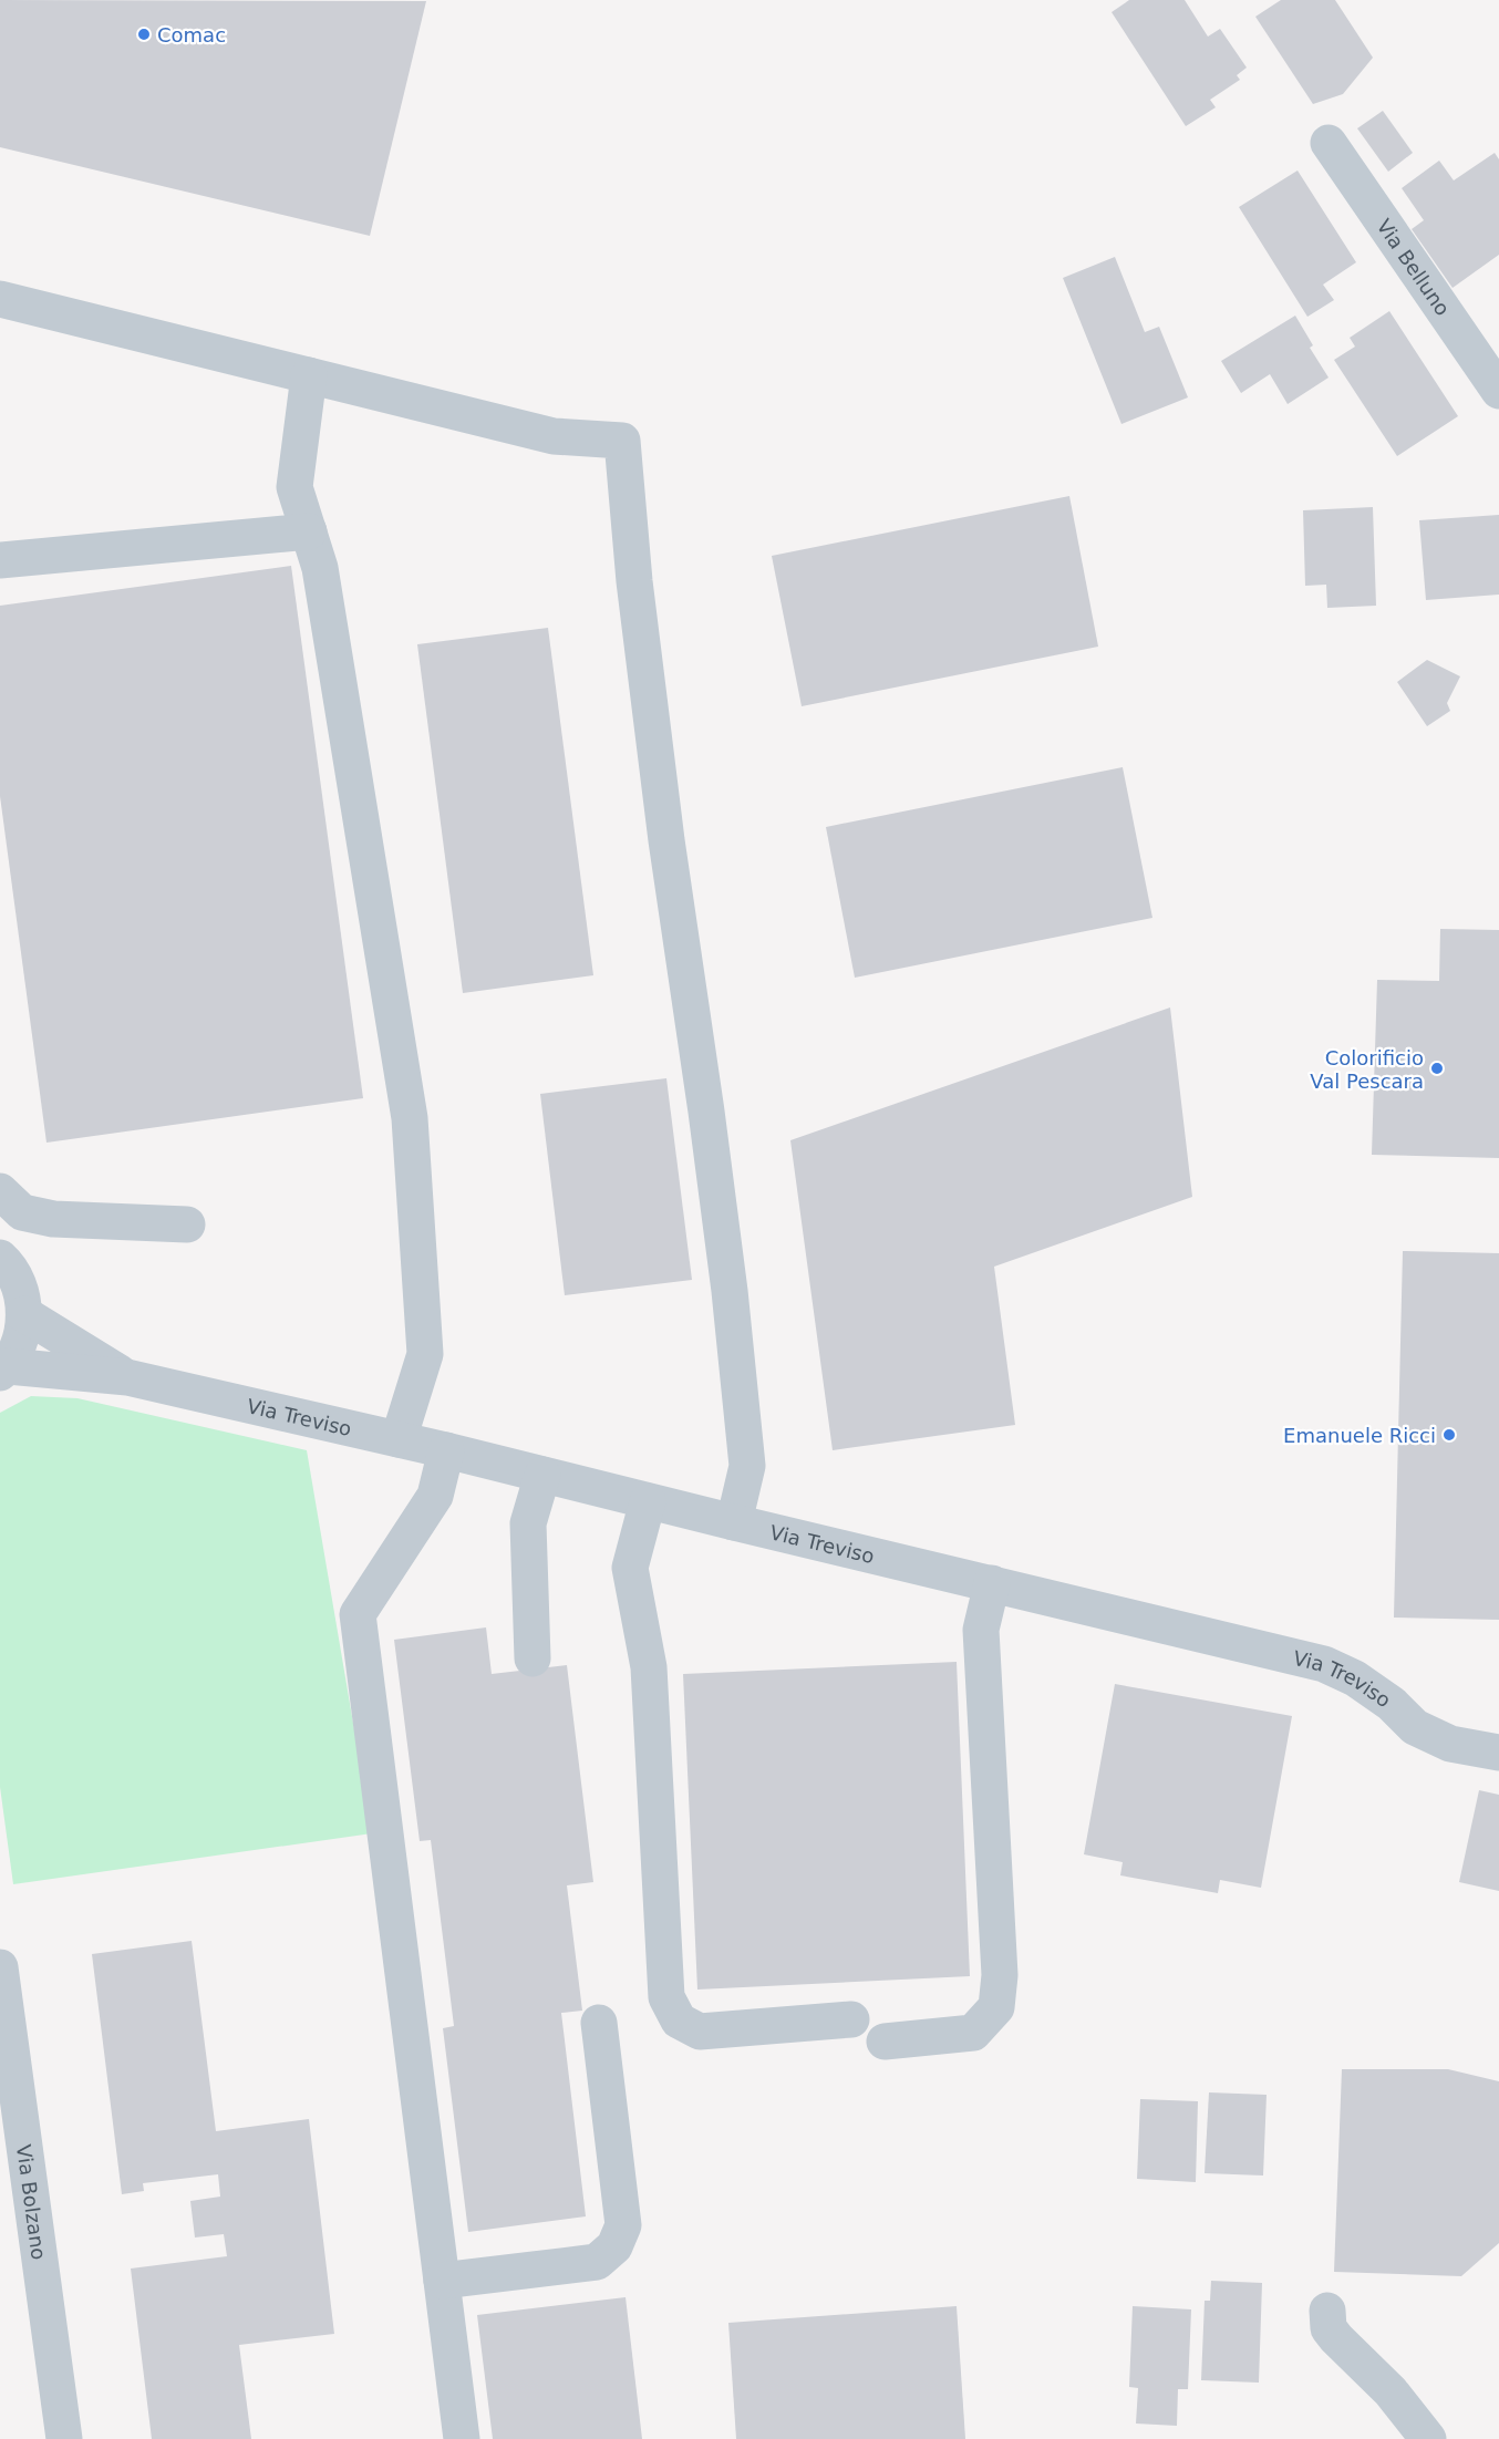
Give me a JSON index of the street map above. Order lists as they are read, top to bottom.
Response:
{
  "streets": {
    "street": ["Via Belluno", "Via Treviso", "Via Bolzano"]
  },
  "places": ["Comac", "Colorificio Val Pescara", "Emanuele Ricci"]
}
